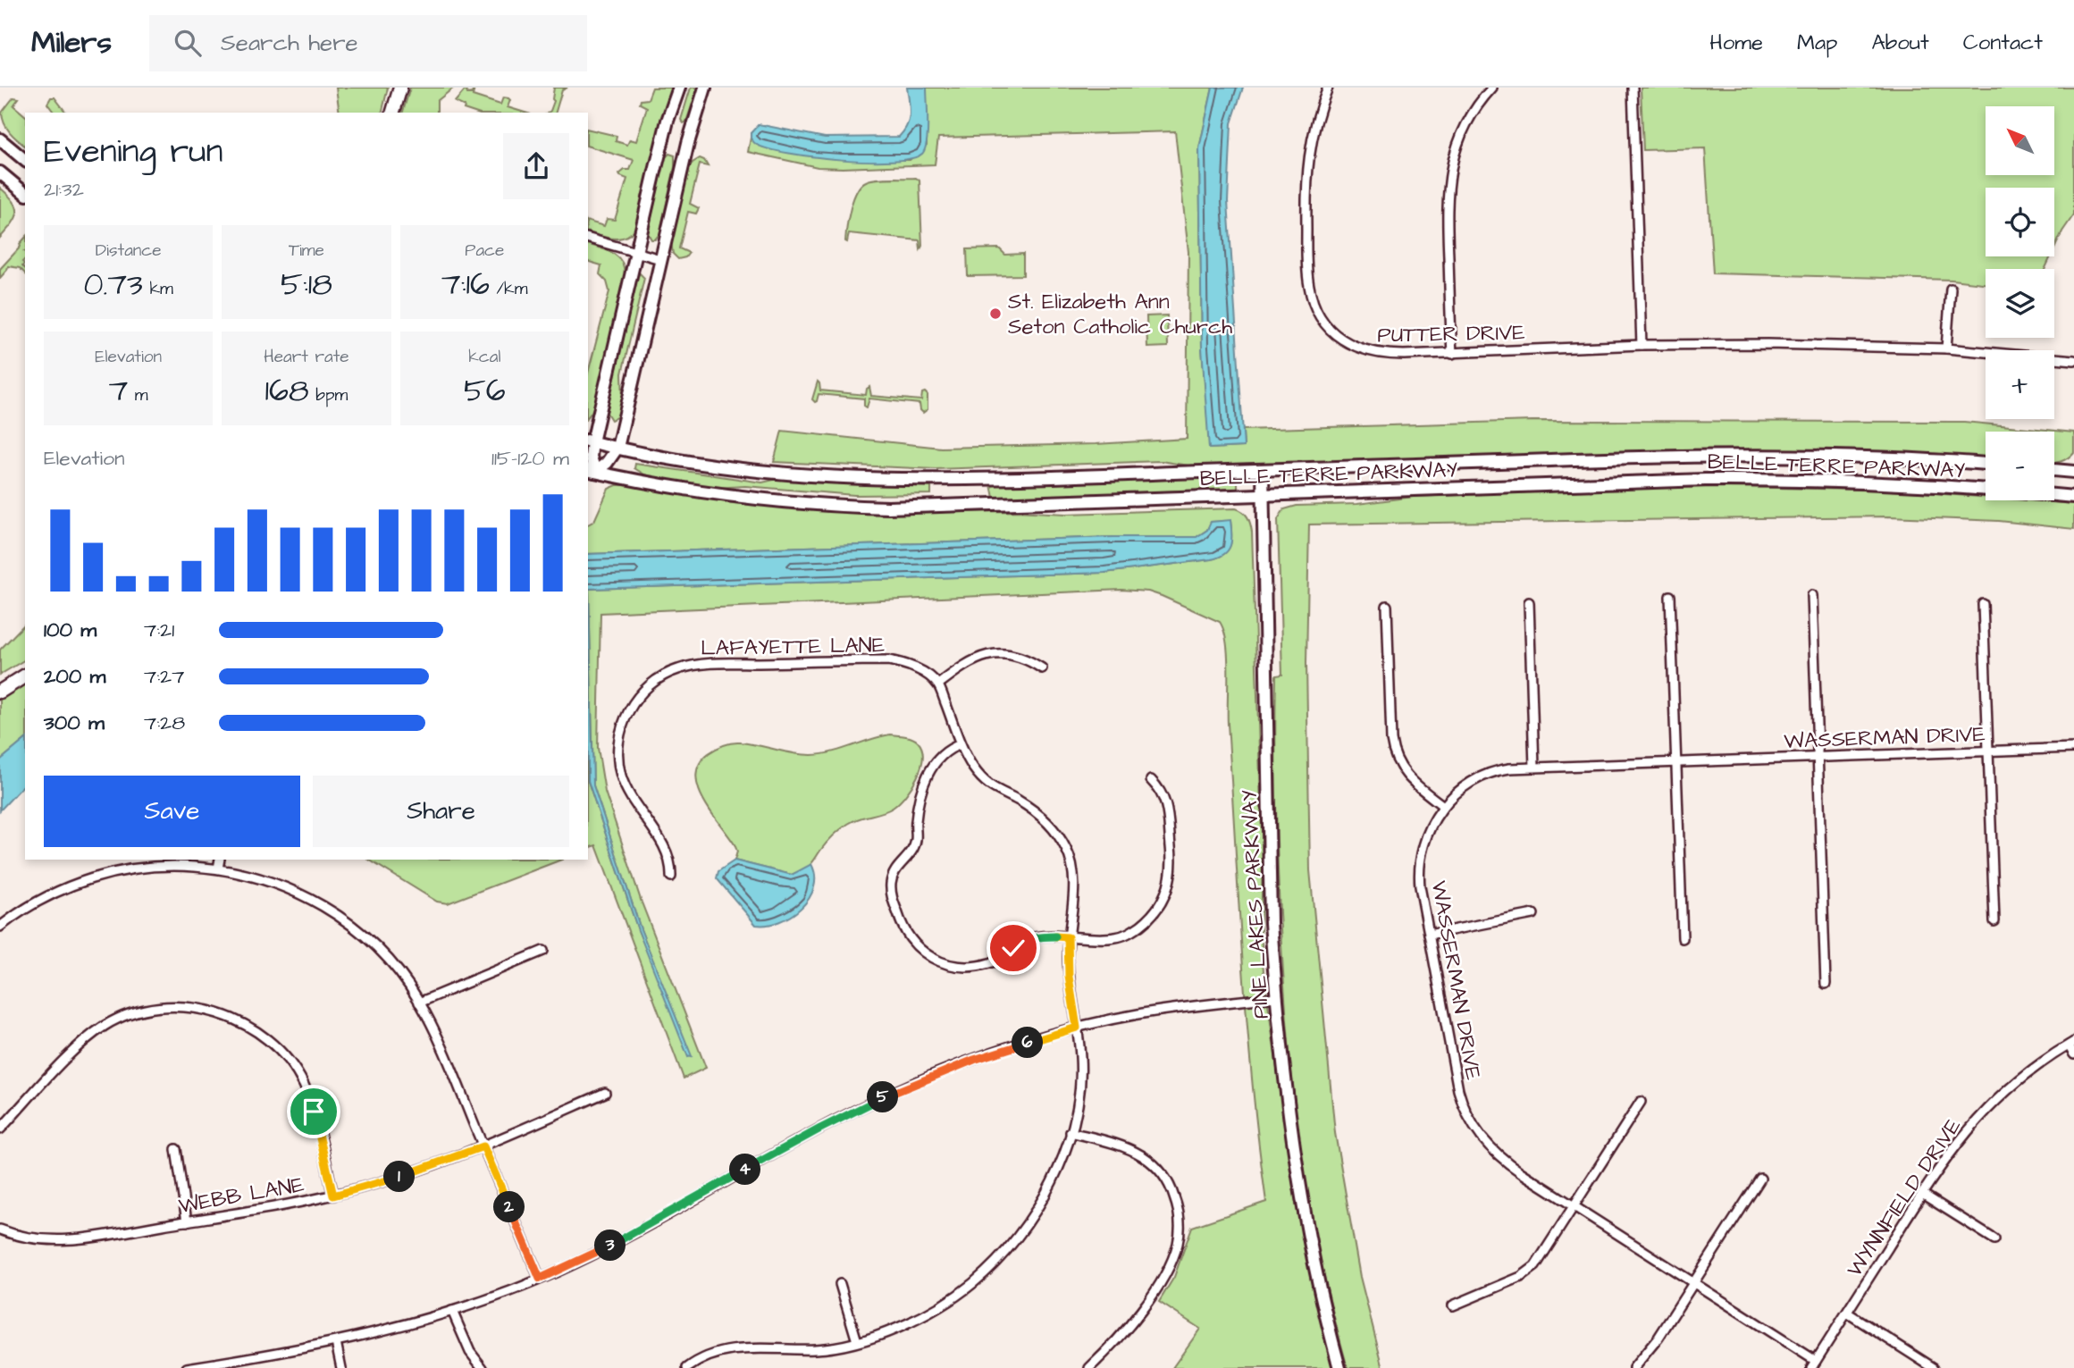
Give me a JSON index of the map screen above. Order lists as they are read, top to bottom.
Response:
{
  "streets": {
    "main road": ["BELLE TERRE PARKWAY", "PINE LAKES PARKWAY"],
    "street": [
      "PUTTER DRIVE",
      "LAFAYETTE LANE",
      "WASSERMAN DRIVE",
      "WEBB LANE",
      "WYNNFIELD DRIVE"
    ]
  },
  "crossings": [
    ["BELLE TERRE PARKWAY", "PINE LAKES PARKWAY"],
    ["WASSERMAN DRIVE", "WYNNFIELD DRIVE"]
  ],
  "places": ["St. Elizabeth Ann Seton Catholic Church"],
  "north": "top left",
  "page": {
    "header": "Milers",
    "search": "Search here",
    "nav": [
      "Home",
      "Map",
      "About",
      "Contact"
    ],
    "map_buttons": ["+", "−"],
    "heading": ["Evening run", "21:32"],
    "stats": [
      ["Distance", "0.73 km"],
      ["Time", "5:18"],
      ["Pace", "7:16 /km"],
      ["Elevation", "7 m"],
      ["Heart rate", "168 bpm"],
      ["kcal", "56"]
    ],
    "chart": ["Elevation", "115–120 m"],
    "list": [
      {
        "name": "100 m",
        "note": "7:21"
      },
      {
        "name": "200 m",
        "note": "7:27"
      },
      {
        "name": "300 m",
        "note": "7:28"
      }
    ],
    "buttons": ["Save", "Share"],
    "pins": [
      "6",
      "5",
      "4",
      "1",
      "2",
      "3"
    ]
  }
}
